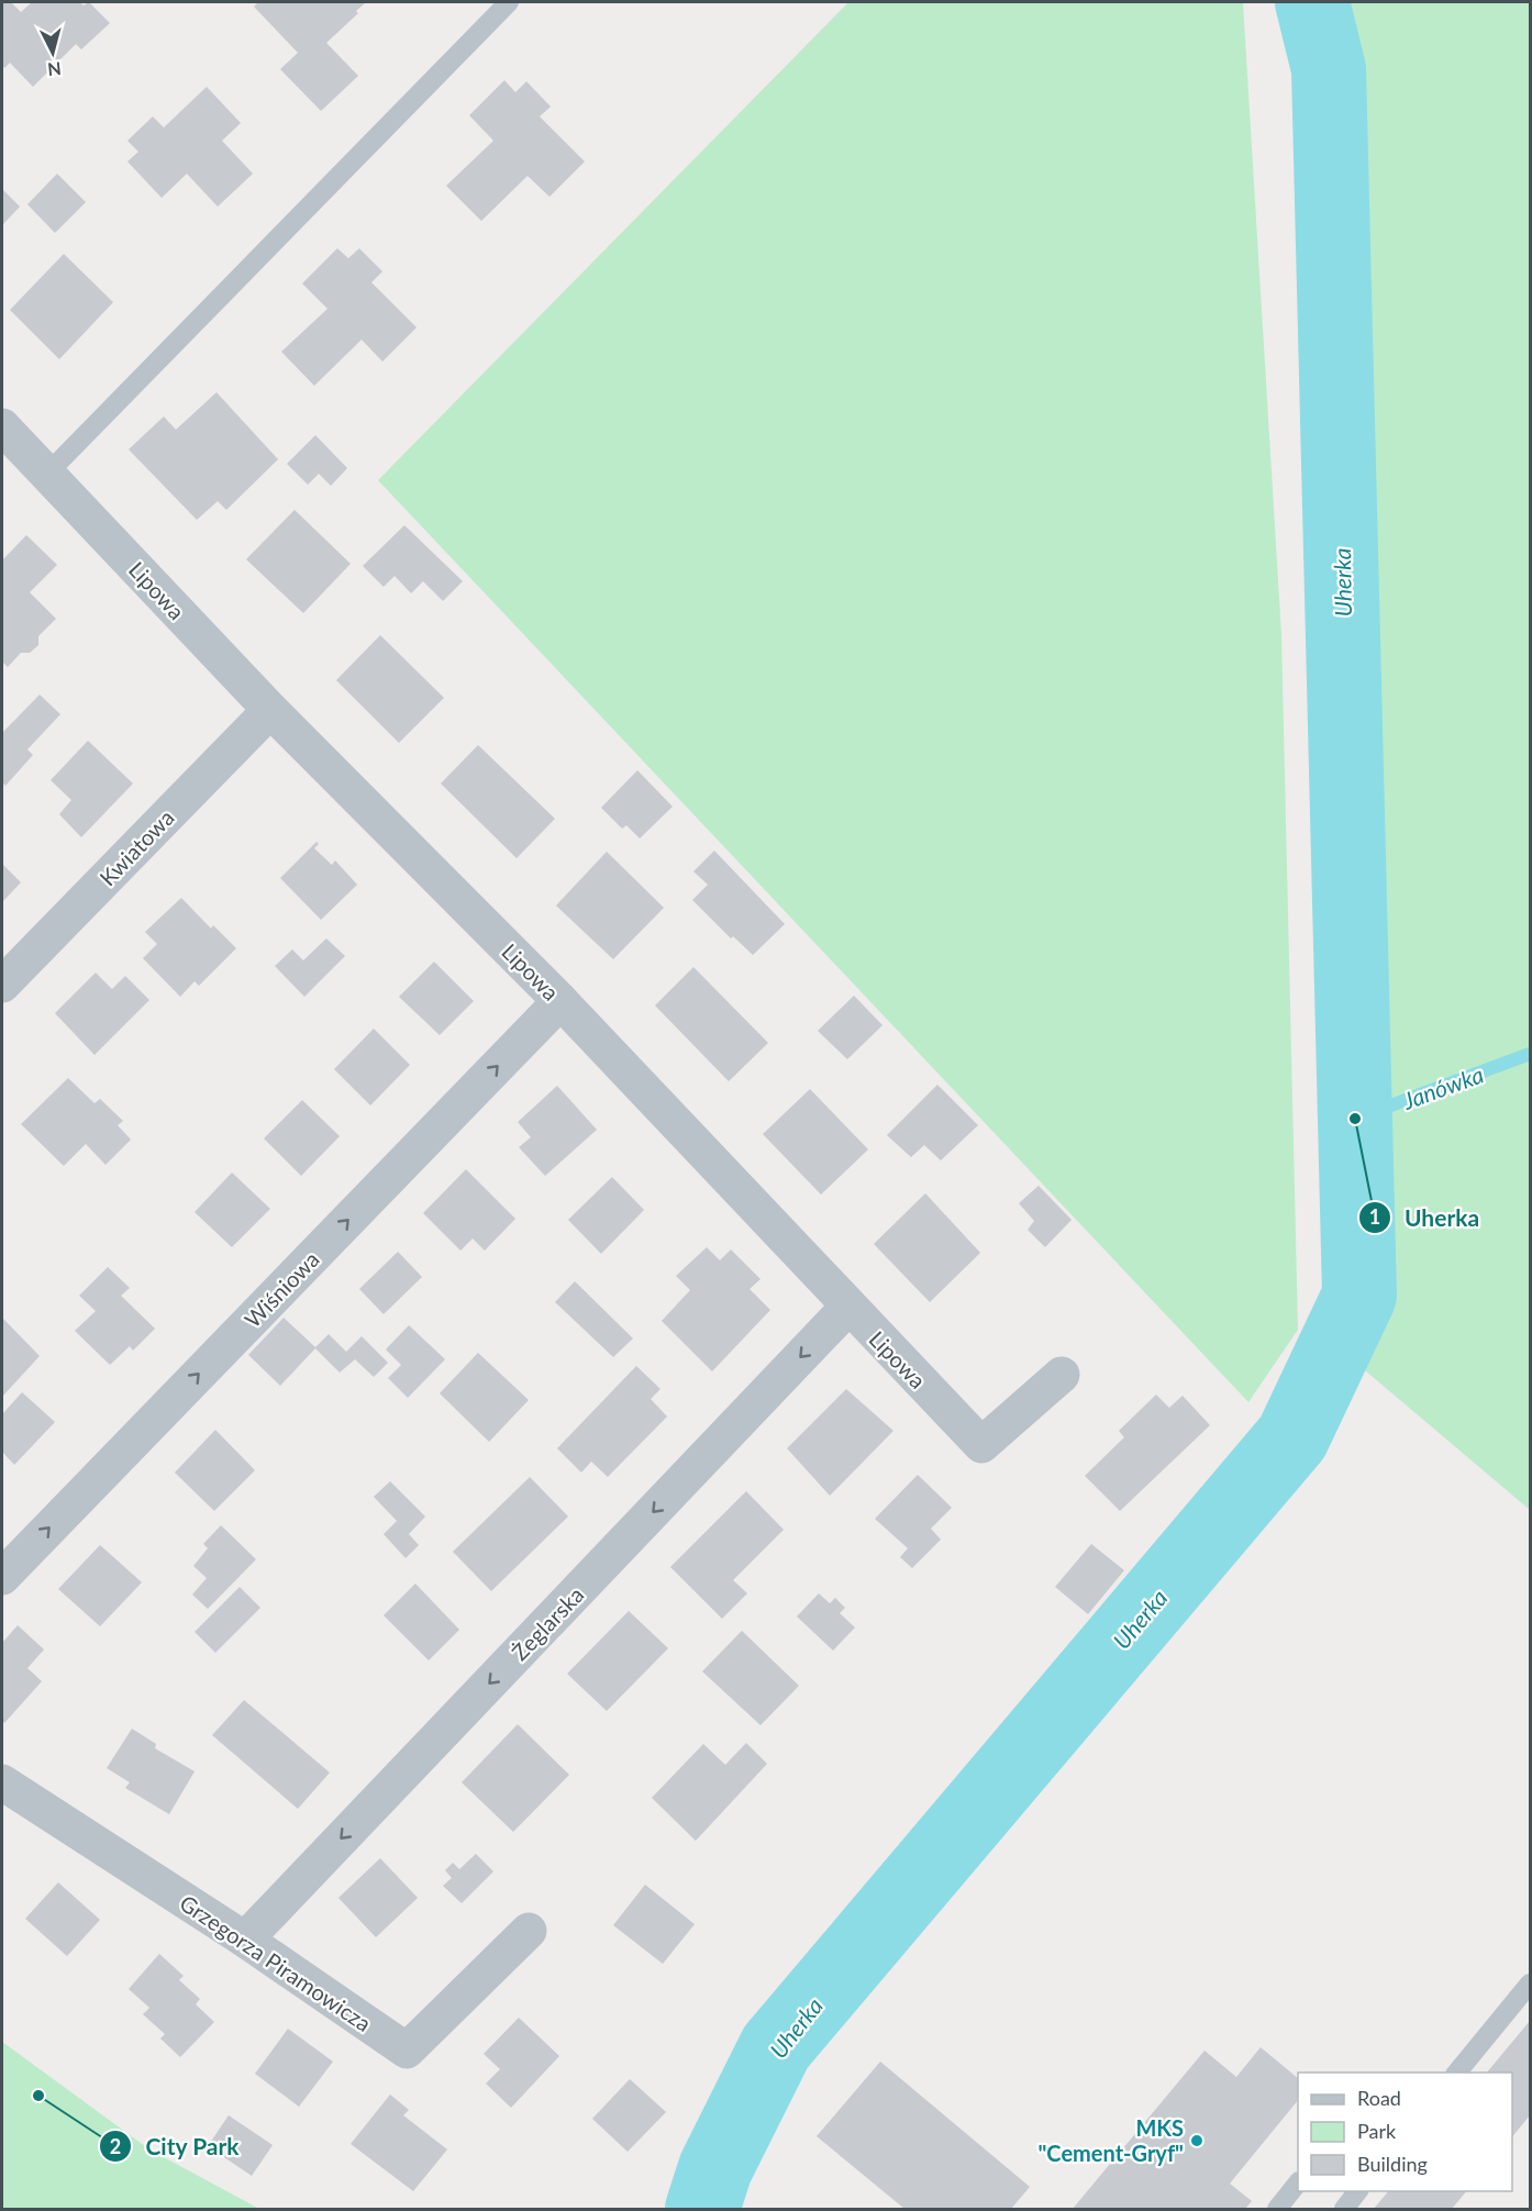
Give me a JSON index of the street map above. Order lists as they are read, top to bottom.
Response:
{
  "streets": {
    "street": [
      "Lipowa",
      "Kwiatowa",
      "Wiśniowa",
      "Żeglarska",
      "Grzegorza Piramowicza"
    ]
  },
  "crossings": [
    ["Lipowa", "Kwiatowa"],
    ["Lipowa", "Wiśniowa"],
    ["Lipowa", "Żeglarska"],
    ["Żeglarska", "Grzegorza Piramowicza"]
  ],
  "one_way": ["Wiśniowa", "Żeglarska"],
  "water": ["Uherka", "Janówka"],
  "places": ["Uherka", "City Park", "MKS \"Cement-Gryf\""],
  "legend": ["Road", "Park", "Building"],
  "north": "bottom"
}
